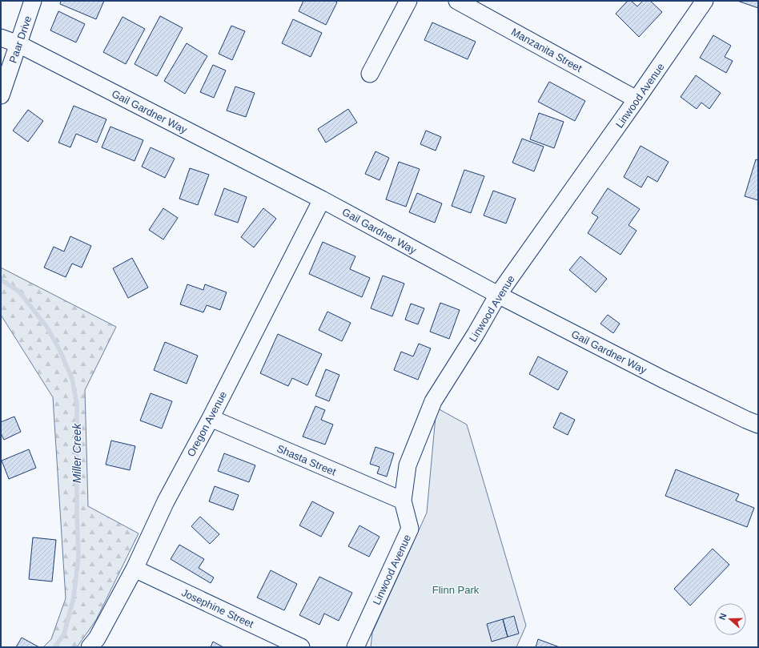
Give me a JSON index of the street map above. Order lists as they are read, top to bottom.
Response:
{
  "streets": {
    "street": [
      "Paar Drive",
      "Manzanita Street",
      "Linwood Avenue",
      "Gail Gardner Way",
      "Oregon Avenue",
      "Shasta Street",
      "Josephine Street"
    ]
  },
  "crossings": [
    ["Paar Drive", "Gail Gardner Way"],
    ["Manzanita Street", "Linwood Avenue"],
    ["Linwood Avenue", "Gail Gardner Way"],
    ["Linwood Avenue", "Shasta Street"],
    ["Gail Gardner Way", "Oregon Avenue"],
    ["Oregon Avenue", "Shasta Street"],
    ["Oregon Avenue", "Josephine Street"]
  ],
  "water": ["Miller Creek"],
  "parks": ["Flinn Park"],
  "north": "left"
}
